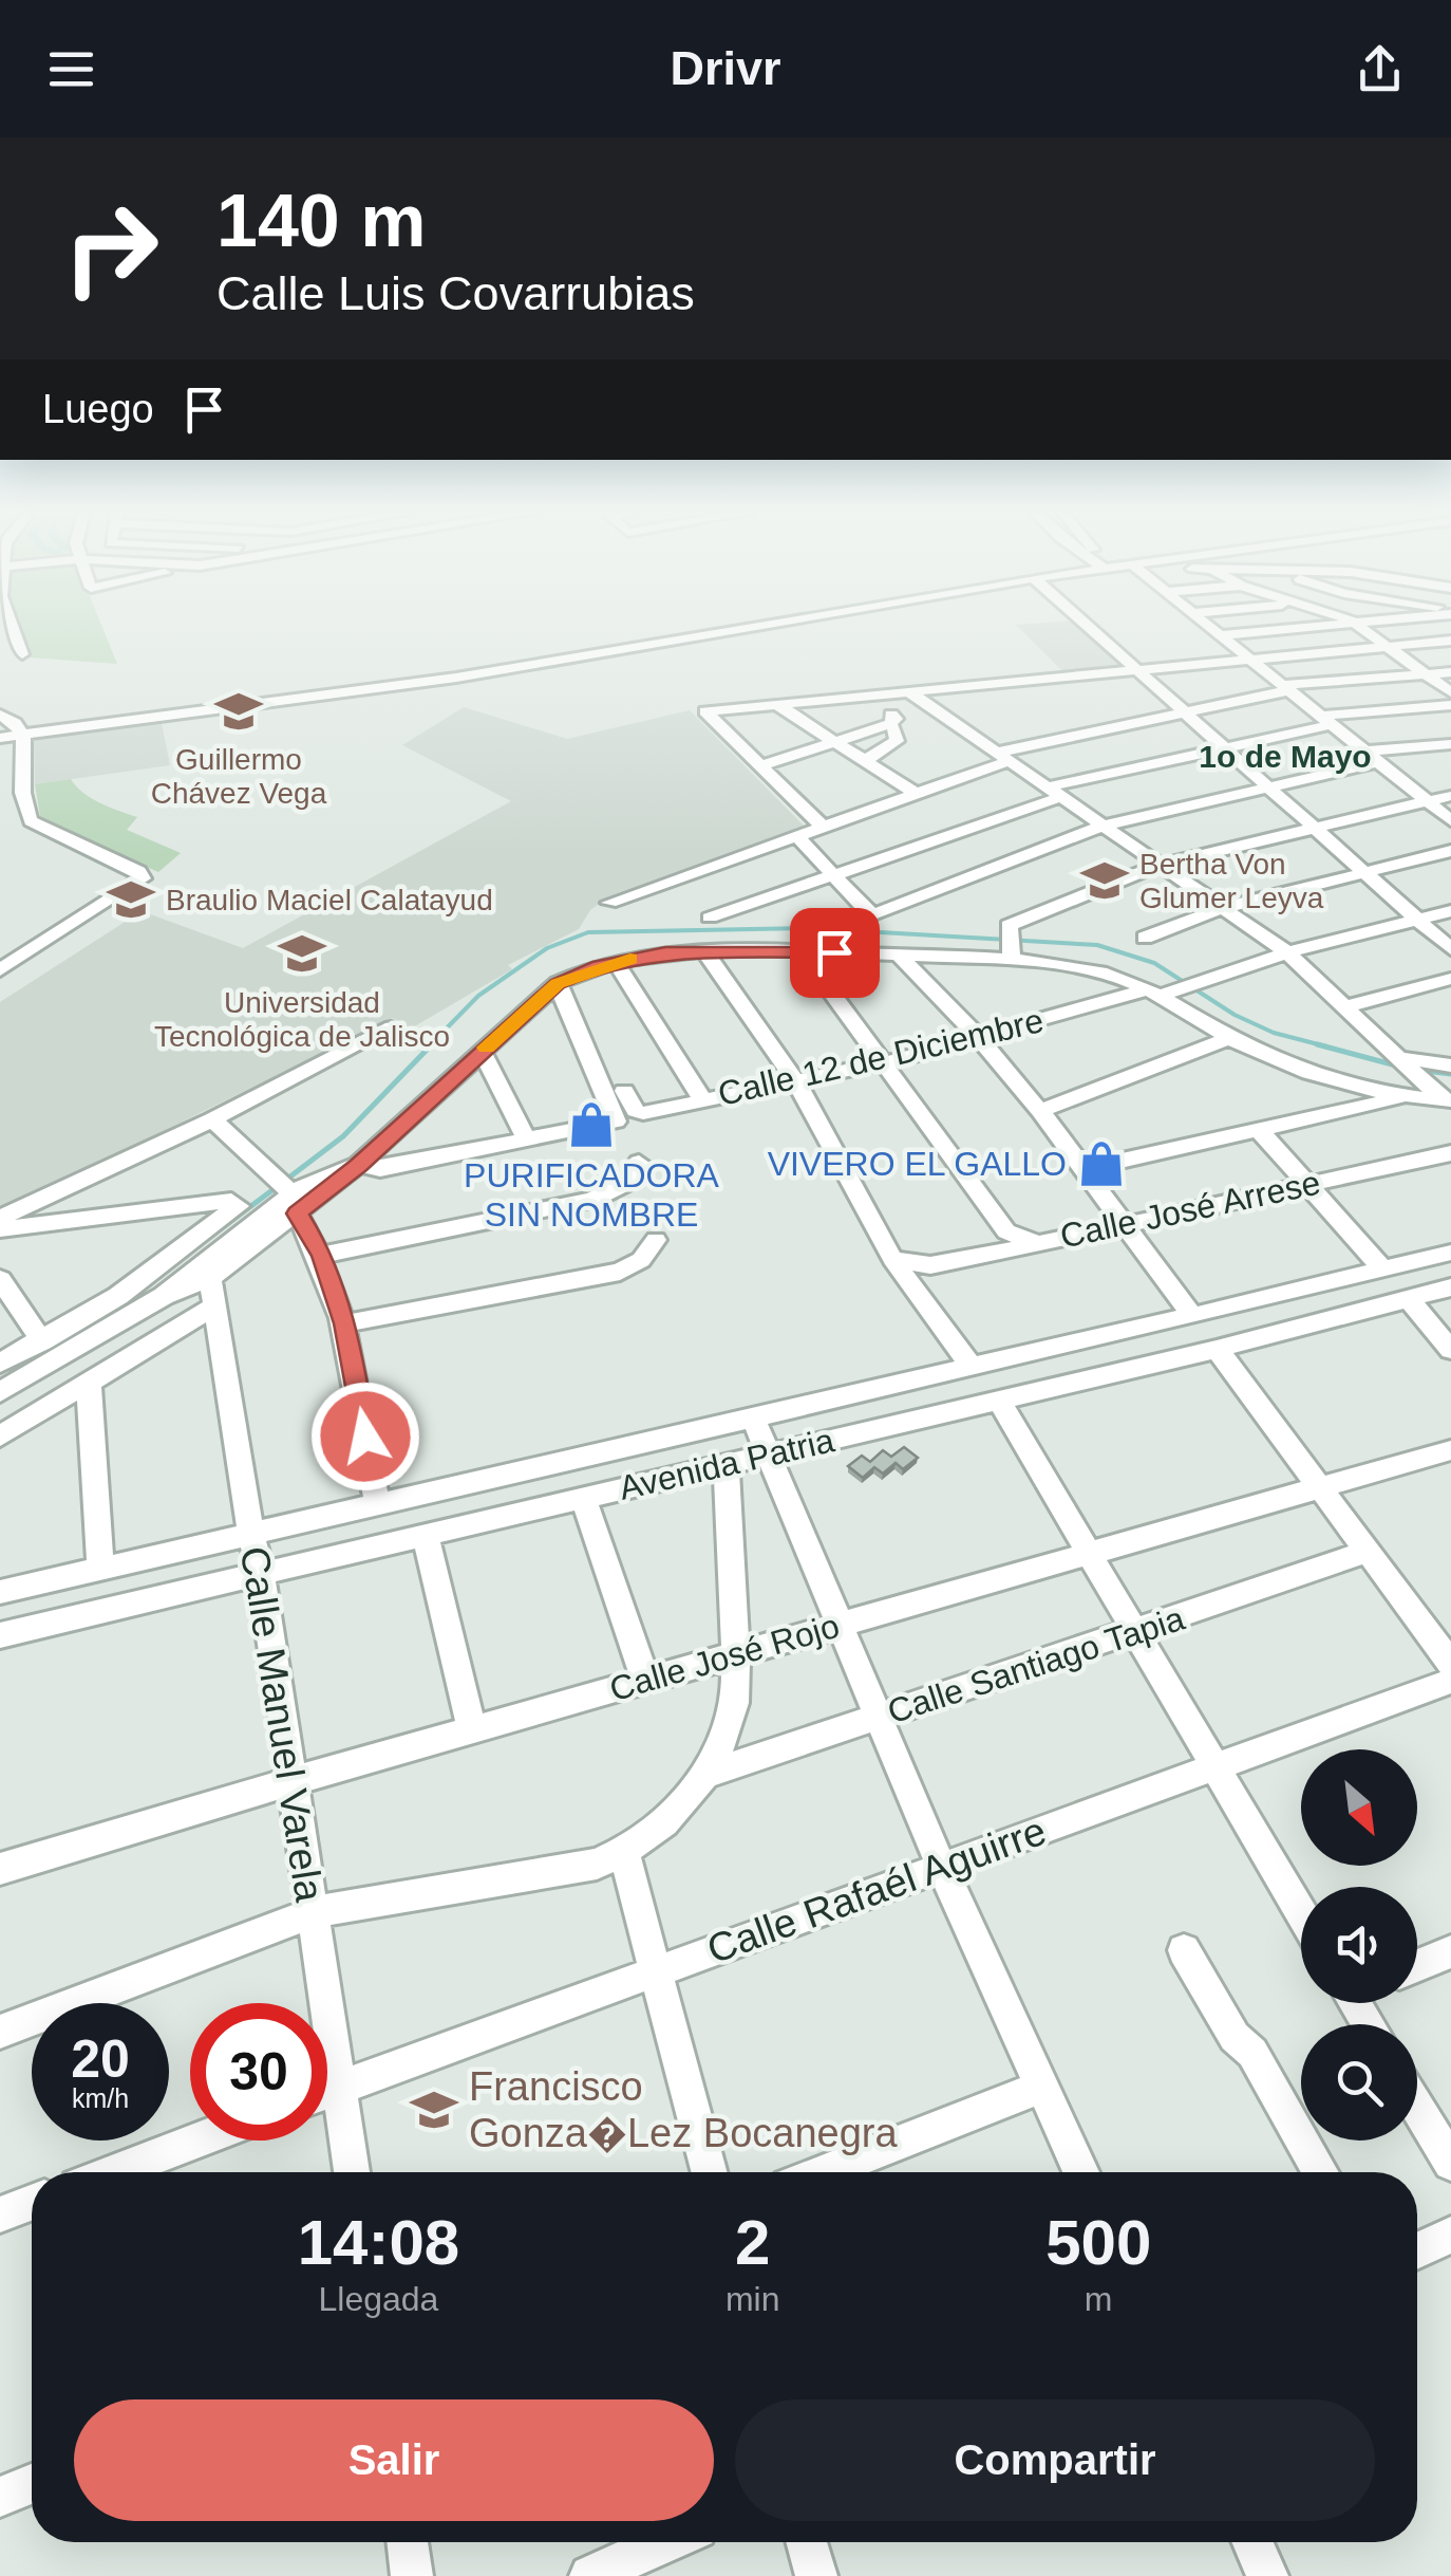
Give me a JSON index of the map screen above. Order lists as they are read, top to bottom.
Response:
{
  "streets": {
    "street": [
      "Calle 12 de Diciembre",
      "Calle José Arrese",
      "Avenida Patria",
      "Calle José Rojo",
      "Calle Santiago Tapia",
      "Calle Manuel Varela",
      "Calle Rafaél Aguirre"
    ]
  },
  "crossings": [
    ["Avenida Patria", "Calle Manuel Varela"],
    ["Calle José Rojo", "Calle Manuel Varela"],
    ["Calle Manuel Varela", "Calle Rafaél Aguirre"]
  ],
  "districts": ["1o de Mayo"],
  "places": {
    "school or university": [
      "Guillermo Chávez Vega",
      "Bertha Von Glumer Leyva",
      "Braulio Maciel Calatayud",
      "Universidad Tecnológica de Jalisco",
      "Francisco Gonza�Lez Bocanegra"
    ],
    "shop": ["PURIFICADORA SIN NOMBRE", "VIVERO EL GALLO"]
  },
  "north": "bottom right",
  "page": {
    "header": "Drivr",
    "turn": ["140 m", "Calle Luis Covarrubias"],
    "then": "Luego",
    "speed": "20 km/h",
    "limit": "30",
    "eta": [
      "14:08",
      "Llegada",
      "2",
      "min",
      "500",
      "m"
    ],
    "buttons": ["Salir", "Compartir"]
  }
}
